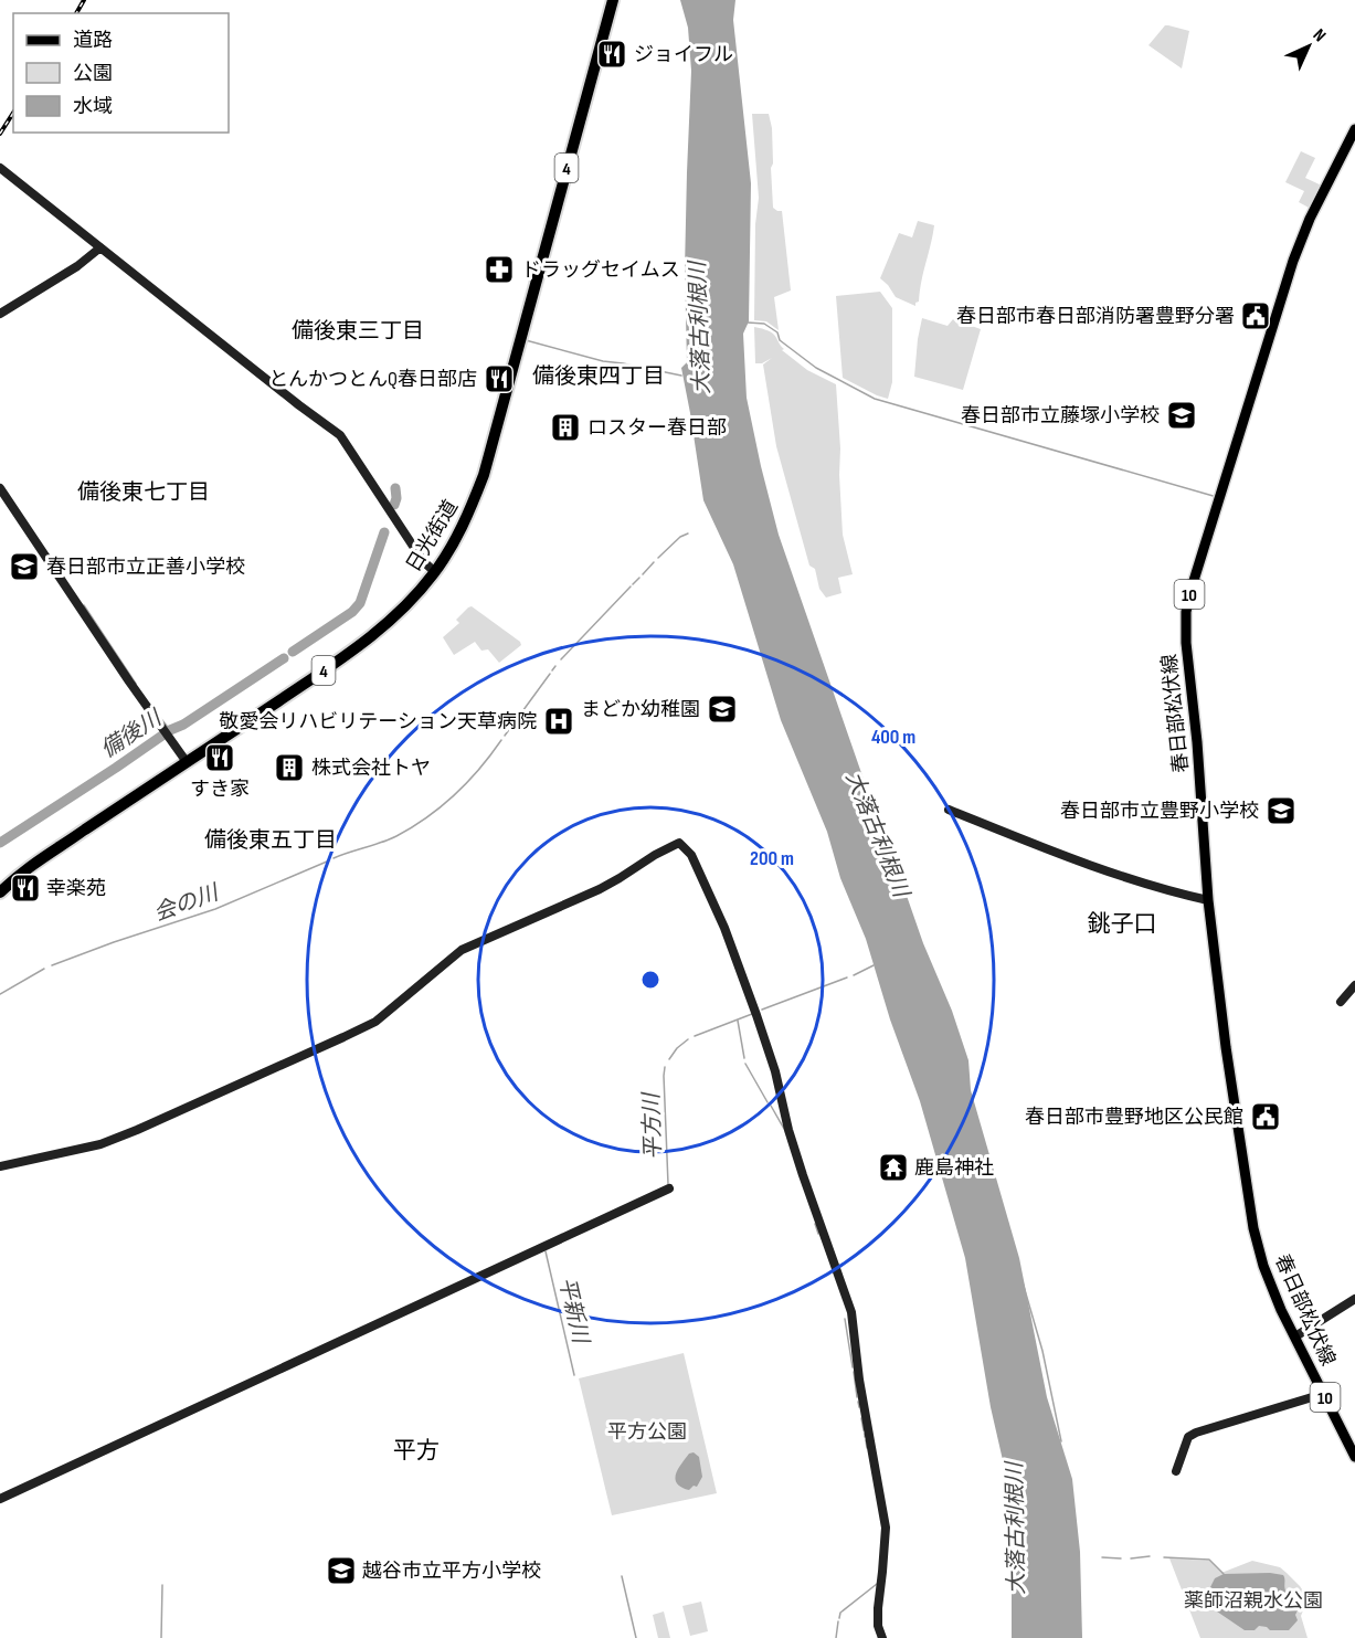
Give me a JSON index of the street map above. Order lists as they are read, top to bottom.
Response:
{
  "streets": {
    "highway": ["4", "日光街道"],
    "main road": ["10", "春日部松伏線"]
  },
  "districts": [
    "備後東三丁目",
    "備後東四丁目",
    "備後東七丁目",
    "備後東五丁目",
    "銚子口",
    "平方"
  ],
  "water": [
    "大落古利根川",
    "備後川",
    "会の川",
    "平方川",
    "平新川"
  ],
  "parks": ["平方公園", "薬師沼親水公園"],
  "places": {
    "restaurant": [
      "ジョイフル",
      "とんかつとんQ春日部店",
      "すき家",
      "幸楽苑"
    ],
    "pharmacy": ["ドラッグセイムス"],
    "public building": ["春日部市春日部消防署豊野分署", "春日部市豊野地区公民館"],
    "school or university": [
      "春日部市立藤塚小学校",
      "春日部市立正善小学校",
      "まどか幼稚園",
      "春日部市立豊野小学校",
      "越谷市立平方小学校"
    ],
    "building": ["ロスター春日部", "株式会社トヤ"],
    "hospital": ["敬愛会リハビリテーション天草病院"],
    "temple": ["鹿島神社"]
  },
  "legend": ["道路", "公園", "水域"],
  "north": "top right",
  "rings": ["400 m", "200 m"]
}
